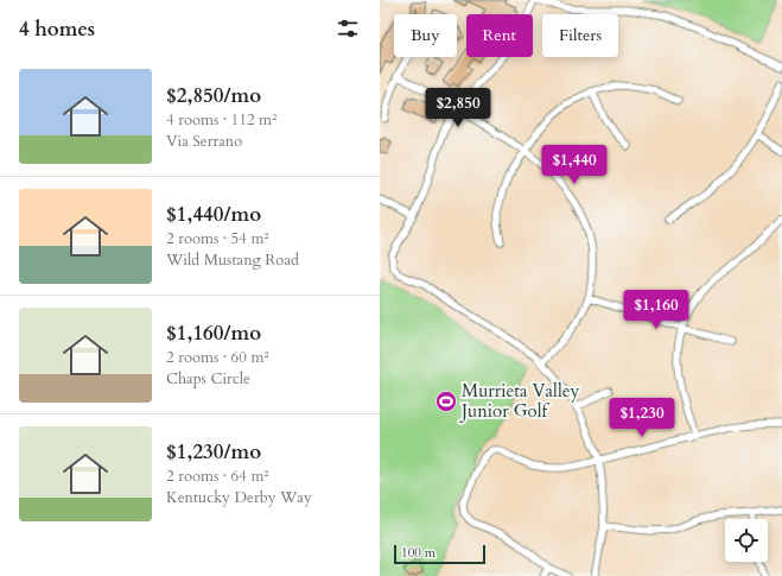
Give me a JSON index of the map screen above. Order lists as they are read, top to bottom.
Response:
{
  "places": {
    "sports": ["Murrieta Valley Junior Golf"]
  },
  "scale_bar": "100 m",
  "page": {
    "heading": "4 homes",
    "chip": ["Buy", "Rent", "Filters"],
    "list": [
      {
        "name": "$2,850/mo",
        "note": "4 rooms · 112 m² · Via Serrano"
      },
      {
        "name": "$1,440/mo",
        "note": "2 rooms · 54 m² · Wild Mustang Road"
      },
      {
        "name": "$1,160/mo",
        "note": "2 rooms · 60 m² · Chaps Circle"
      },
      {
        "name": "$1,230/mo",
        "note": "2 rooms · 64 m² · Kentucky Derby Way"
      }
    ],
    "price": [
      "$2,850",
      "$1,440",
      "$1,160",
      "$1,230"
    ],
    "scale": "100 m"
  }
}
